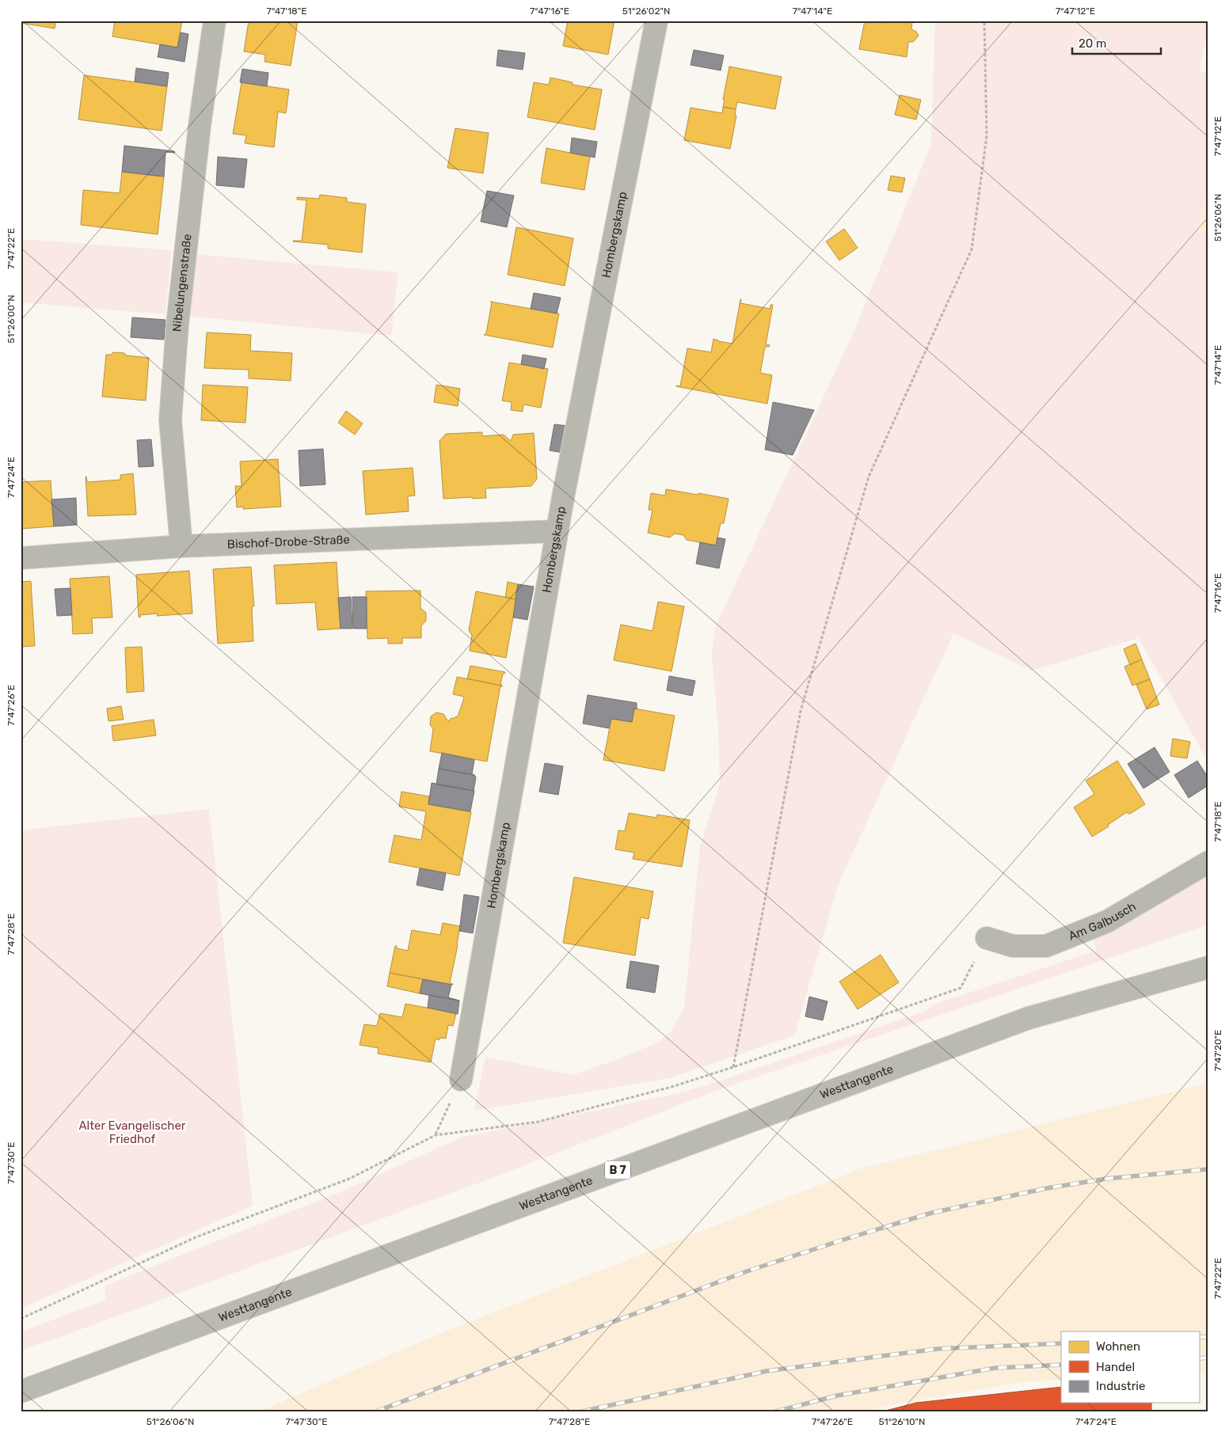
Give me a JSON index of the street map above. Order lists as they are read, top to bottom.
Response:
{
  "streets": {
    "main road": ["Westtangente", "B 7"],
    "street": [
      "Hombergskamp",
      "Nibelungenstraße",
      "Bischof-Drobe-Straße",
      "Am Galbusch"
    ]
  },
  "crossings": [
    ["Hombergskamp", "Bischof-Drobe-Straße"],
    ["Nibelungenstraße", "Bischof-Drobe-Straße"]
  ],
  "parks": ["Alter Evangelischer Friedhof"],
  "legend": ["Wohnen", "Handel", "Industrie"],
  "scale_bar": "20 m",
  "coordinates": [
    "7°47'18\"E",
    "7°47'16\"E",
    "51°26'02\"N",
    "7°47'14\"E",
    "7°47'12\"E",
    "51°26'06\"N",
    "7°47'22\"E",
    "51°26'00\"N",
    "7°47'24\"E",
    "7°47'26\"E",
    "7°47'28\"E",
    "7°47'20\"E",
    "7°47'30\"E",
    "51°26'10\"N"
  ]
}
